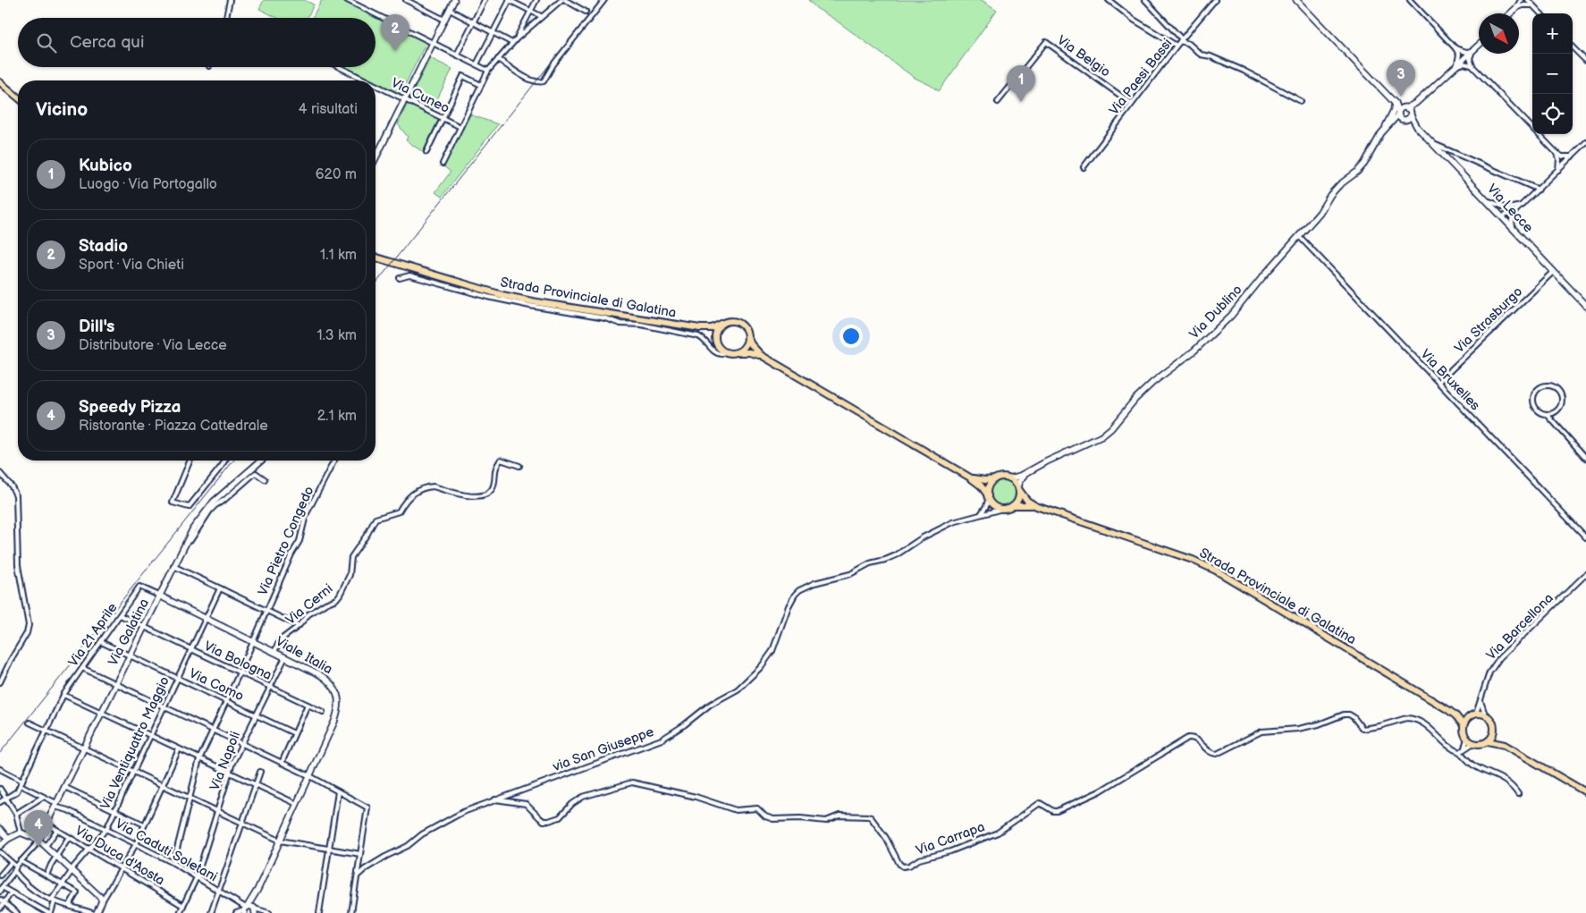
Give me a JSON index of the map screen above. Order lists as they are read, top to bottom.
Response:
{
  "streets": {
    "main road": ["Strada Provinciale di Galatina"],
    "street": [
      "Via Belgio",
      "Via Paesi Bassi",
      "Via Cuneo",
      "Via Lecce",
      "Via Dublino",
      "Via Strasburgo",
      "Via Bruxelles",
      "Via Pietro Congedo",
      "Via Cerni",
      "Via Barcellona",
      "Via Galatina",
      "Via 21 Aprile",
      "Viale Italia",
      "Via Bologna",
      "Via Como",
      "Via Ventiquattro Maggio",
      "via San Giuseppe",
      "Via Napoli",
      "Via Carrapa",
      "Via Caduti Soletani",
      "Via Duca d'Aosta"
    ]
  },
  "crossings": [
    ["Via Belgio", "Via Paesi Bassi"],
    ["Via Lecce", "Via Dublino"],
    ["Via Lecce", "Via Strasburgo"],
    ["Strada Provinciale di Galatina", "Via Dublino"],
    ["Strada Provinciale di Galatina", "Via Barcellona"],
    ["Strada Provinciale di Galatina", "via San Giuseppe"],
    ["Via Dublino", "Via Bruxelles"],
    ["Via Dublino", "via San Giuseppe"],
    ["Via Strasburgo", "Via Bruxelles"],
    ["Via Pietro Congedo", "Viale Italia"],
    ["Via Pietro Congedo", "Via Bologna"],
    ["Via Pietro Congedo", "Via Como"],
    ["Via Pietro Congedo", "Via Caduti Soletani"],
    ["Via Cerni", "Viale Italia"],
    ["Via Galatina", "Via 21 Aprile"],
    ["Via Galatina", "Viale Italia"],
    ["Via Galatina", "Via Bologna"],
    ["Via Galatina", "Via Como"],
    ["Via Galatina", "Via Caduti Soletani"],
    ["Via Galatina", "Via Duca d'Aosta"],
    ["Via 21 Aprile", "Viale Italia"],
    ["Via 21 Aprile", "Via Bologna"],
    ["Via 21 Aprile", "Via Como"],
    ["Via 21 Aprile", "Via Caduti Soletani"],
    ["Viale Italia", "Via Ventiquattro Maggio"],
    ["Viale Italia", "Via Napoli"],
    ["Viale Italia", "Via Caduti Soletani"],
    ["Via Bologna", "Via Ventiquattro Maggio"],
    ["Via Bologna", "Via Napoli"],
    ["Via Como", "Via Ventiquattro Maggio"],
    ["Via Como", "Via Napoli"],
    ["Via Ventiquattro Maggio", "Via Caduti Soletani"],
    ["Via Ventiquattro Maggio", "Via Duca d'Aosta"],
    ["via San Giuseppe", "Via Carrapa"],
    ["Via Napoli", "Via Caduti Soletani"],
    ["Via Napoli", "Via Duca d'Aosta"]
  ],
  "north": "bottom right",
  "page": {
    "map_buttons": ["+", "−"],
    "pins": [
      "2",
      "3",
      "1",
      "4"
    ],
    "search": "Cerca qui",
    "heading": ["Vicino", "4 risultati"],
    "list": [
      {
        "mark": "1",
        "name": "Kubico",
        "note": "Luogo · Via Portogallo",
        "value": "620 m"
      },
      {
        "mark": "2",
        "name": "Stadio",
        "note": "Sport · Via Chieti",
        "value": "1.1 km"
      },
      {
        "mark": "3",
        "name": "Dill's",
        "note": "Distributore · Via Lecce",
        "value": "1.3 km"
      },
      {
        "mark": "4",
        "name": "Speedy Pizza",
        "note": "Ristorante · Piazza Cattedrale",
        "value": "2.1 km"
      }
    ]
  }
}
